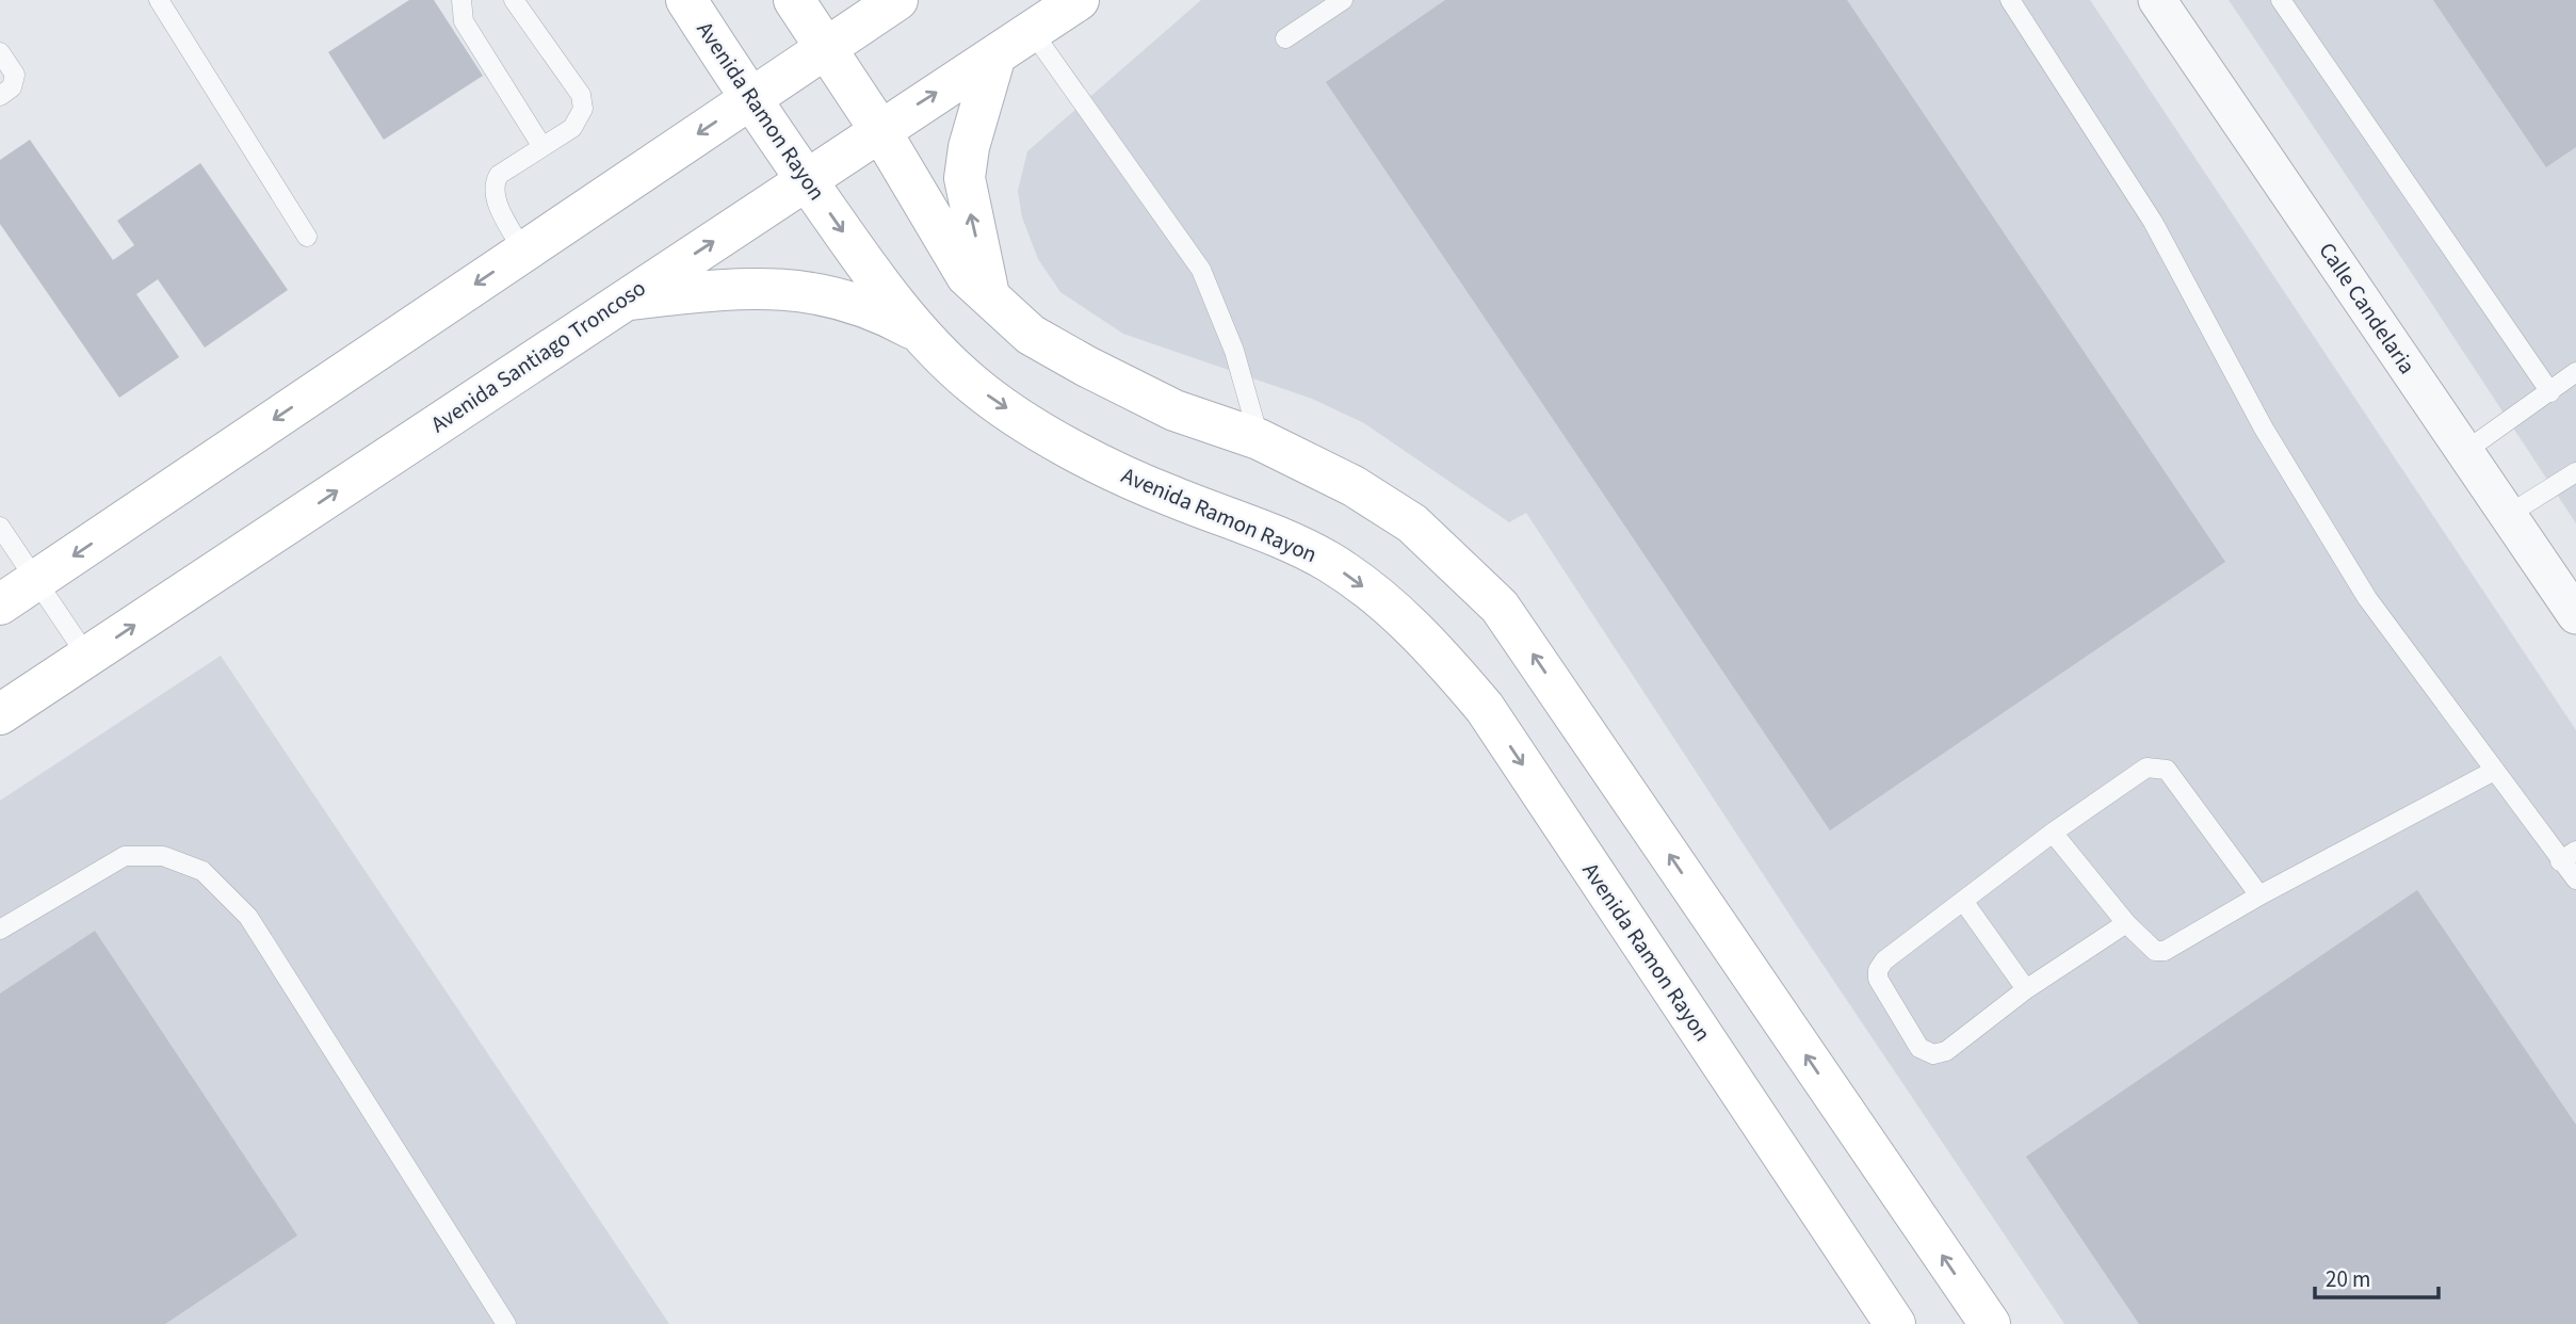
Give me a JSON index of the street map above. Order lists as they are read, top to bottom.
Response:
{
  "streets": {
    "main road": ["Avenida Ramon Rayon", "Avenida Santiago Troncoso"],
    "street": ["Calle Candelaria"]
  },
  "crossings": [
    ["Avenida Ramon Rayon", "Avenida Santiago Troncoso"]
  ],
  "scale_bar": "20 m"
}
